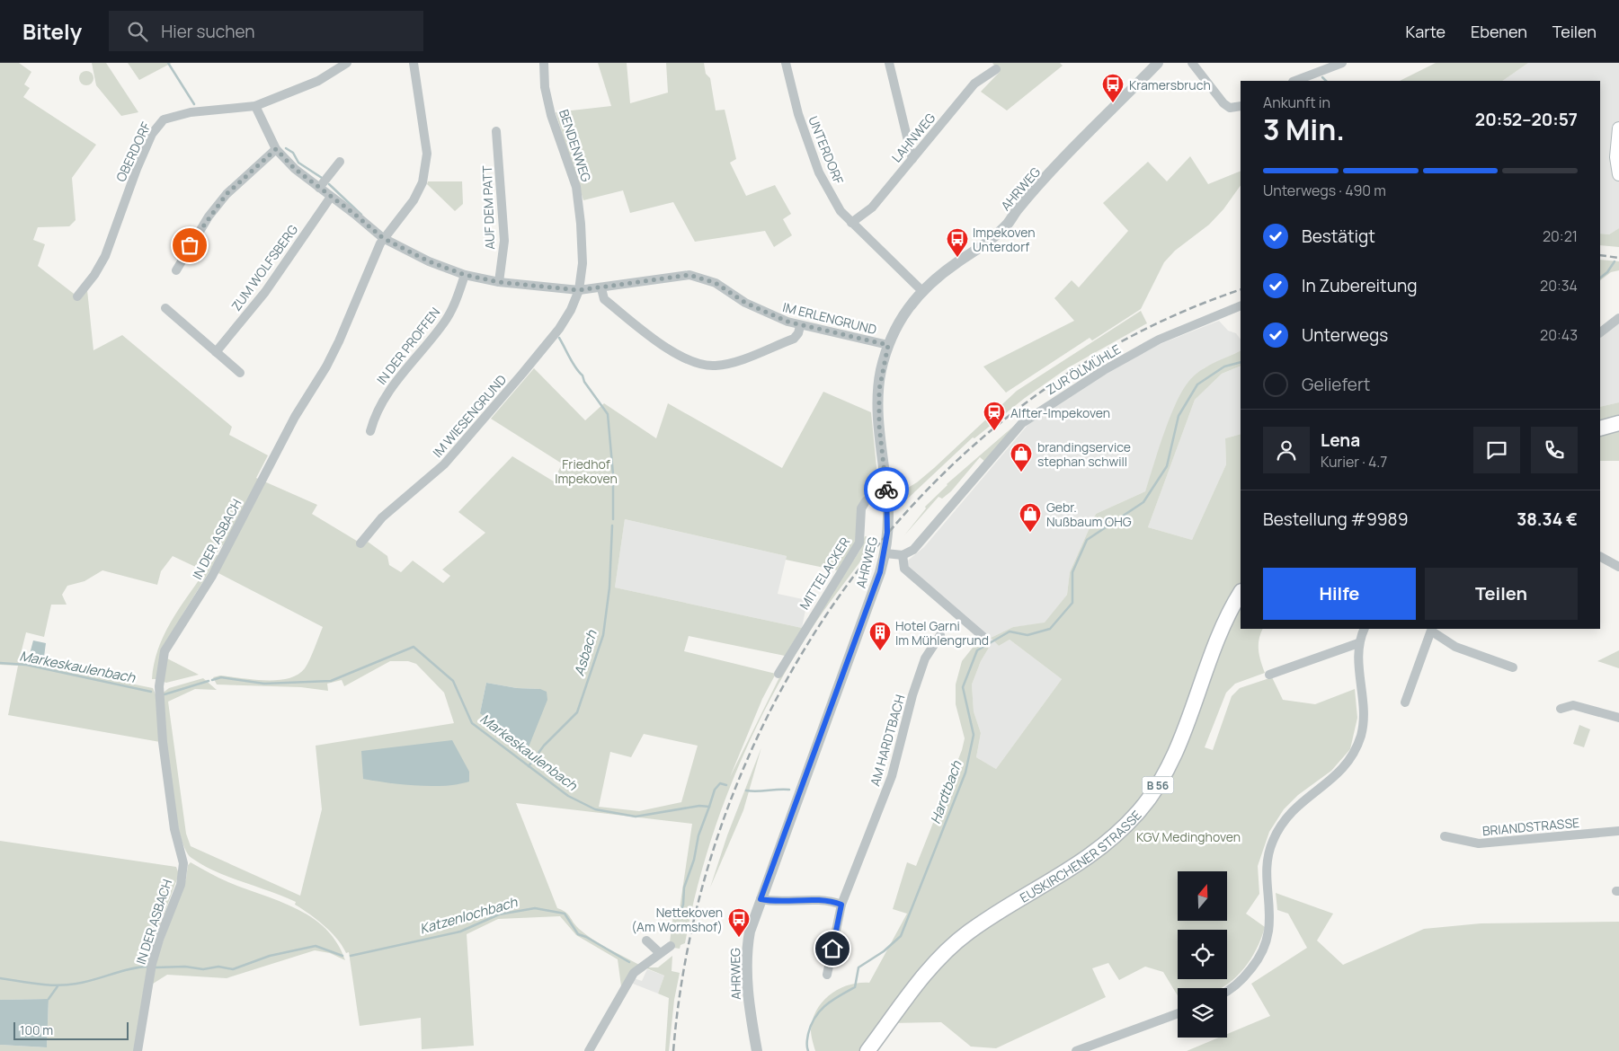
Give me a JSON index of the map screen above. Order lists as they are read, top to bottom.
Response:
{
  "streets": {
    "main road": ["B 56", "EUSKIRCHENER STRASSE"],
    "street": [
      "LAHNWEG",
      "BENDENWEG",
      "UNTERDORF",
      "OBERDORF",
      "AHRWEG",
      "AUF DEM PATT",
      "ZUM WOLFSBERG",
      "IM ERLENGRUND",
      "IN DER PROFFEN",
      "ZUR ÖLMÜHLE",
      "IM WIESENGRUND",
      "IN DER ASBACH",
      "MITTELACKER",
      "AM HARDTBACH",
      "BRIANDSTRASSE"
    ]
  },
  "crossings": [
    ["LAHNWEG", "UNTERDORF"],
    ["BENDENWEG", "IM ERLENGRUND"],
    ["BENDENWEG", "IM WIESENGRUND"],
    ["UNTERDORF", "AHRWEG"],
    ["OBERDORF", "IM ERLENGRUND"],
    ["AHRWEG", "IM ERLENGRUND"],
    ["AHRWEG", "MITTELACKER"],
    ["AUF DEM PATT", "IM ERLENGRUND"],
    ["ZUM WOLFSBERG", "IM ERLENGRUND"],
    ["IM ERLENGRUND", "IN DER PROFFEN"],
    ["IM ERLENGRUND", "IM WIESENGRUND"],
    ["IM ERLENGRUND", "IN DER ASBACH"]
  ],
  "water": [
    "Asbach",
    "Markeskaulenbach",
    "Hardtbach",
    "Katzenlochbach"
  ],
  "parks": ["Friedhof Impekoven", "KGV Medinghoven"],
  "places": {
    "bus stop": ["Kramersbruch", "Impekoven Unterdorf", "Nettekoven (Am Wormshof)"],
    "station": ["Alfter-Impekoven"],
    "shop": ["brandingservice stephan schwill", "Gebr. Nußbaum OHG"],
    "building": ["Hotel Garni Im Mühlengrund"]
  },
  "scale_bar": "100 m",
  "north": "top",
  "page": {
    "header": "Bitely",
    "search": "Hier suchen",
    "nav": ["Karte", "Ebenen", "Teilen"],
    "heading": ["3 Min.", "Ankunft in", "20:52–20:57"],
    "panel": [
      "Lena",
      "Kurier · 4.7",
      "Bestellung #9989",
      "38.34 €"
    ],
    "bar": "Unterwegs · 490 m",
    "list": [
      ["Bestätigt", "20:21"],
      ["In Zubereitung", "20:34"],
      ["Unterwegs", "20:43"],
      "Geliefert"
    ],
    "buttons": ["Hilfe", "Teilen"],
    "scale": "100 m"
  }
}
